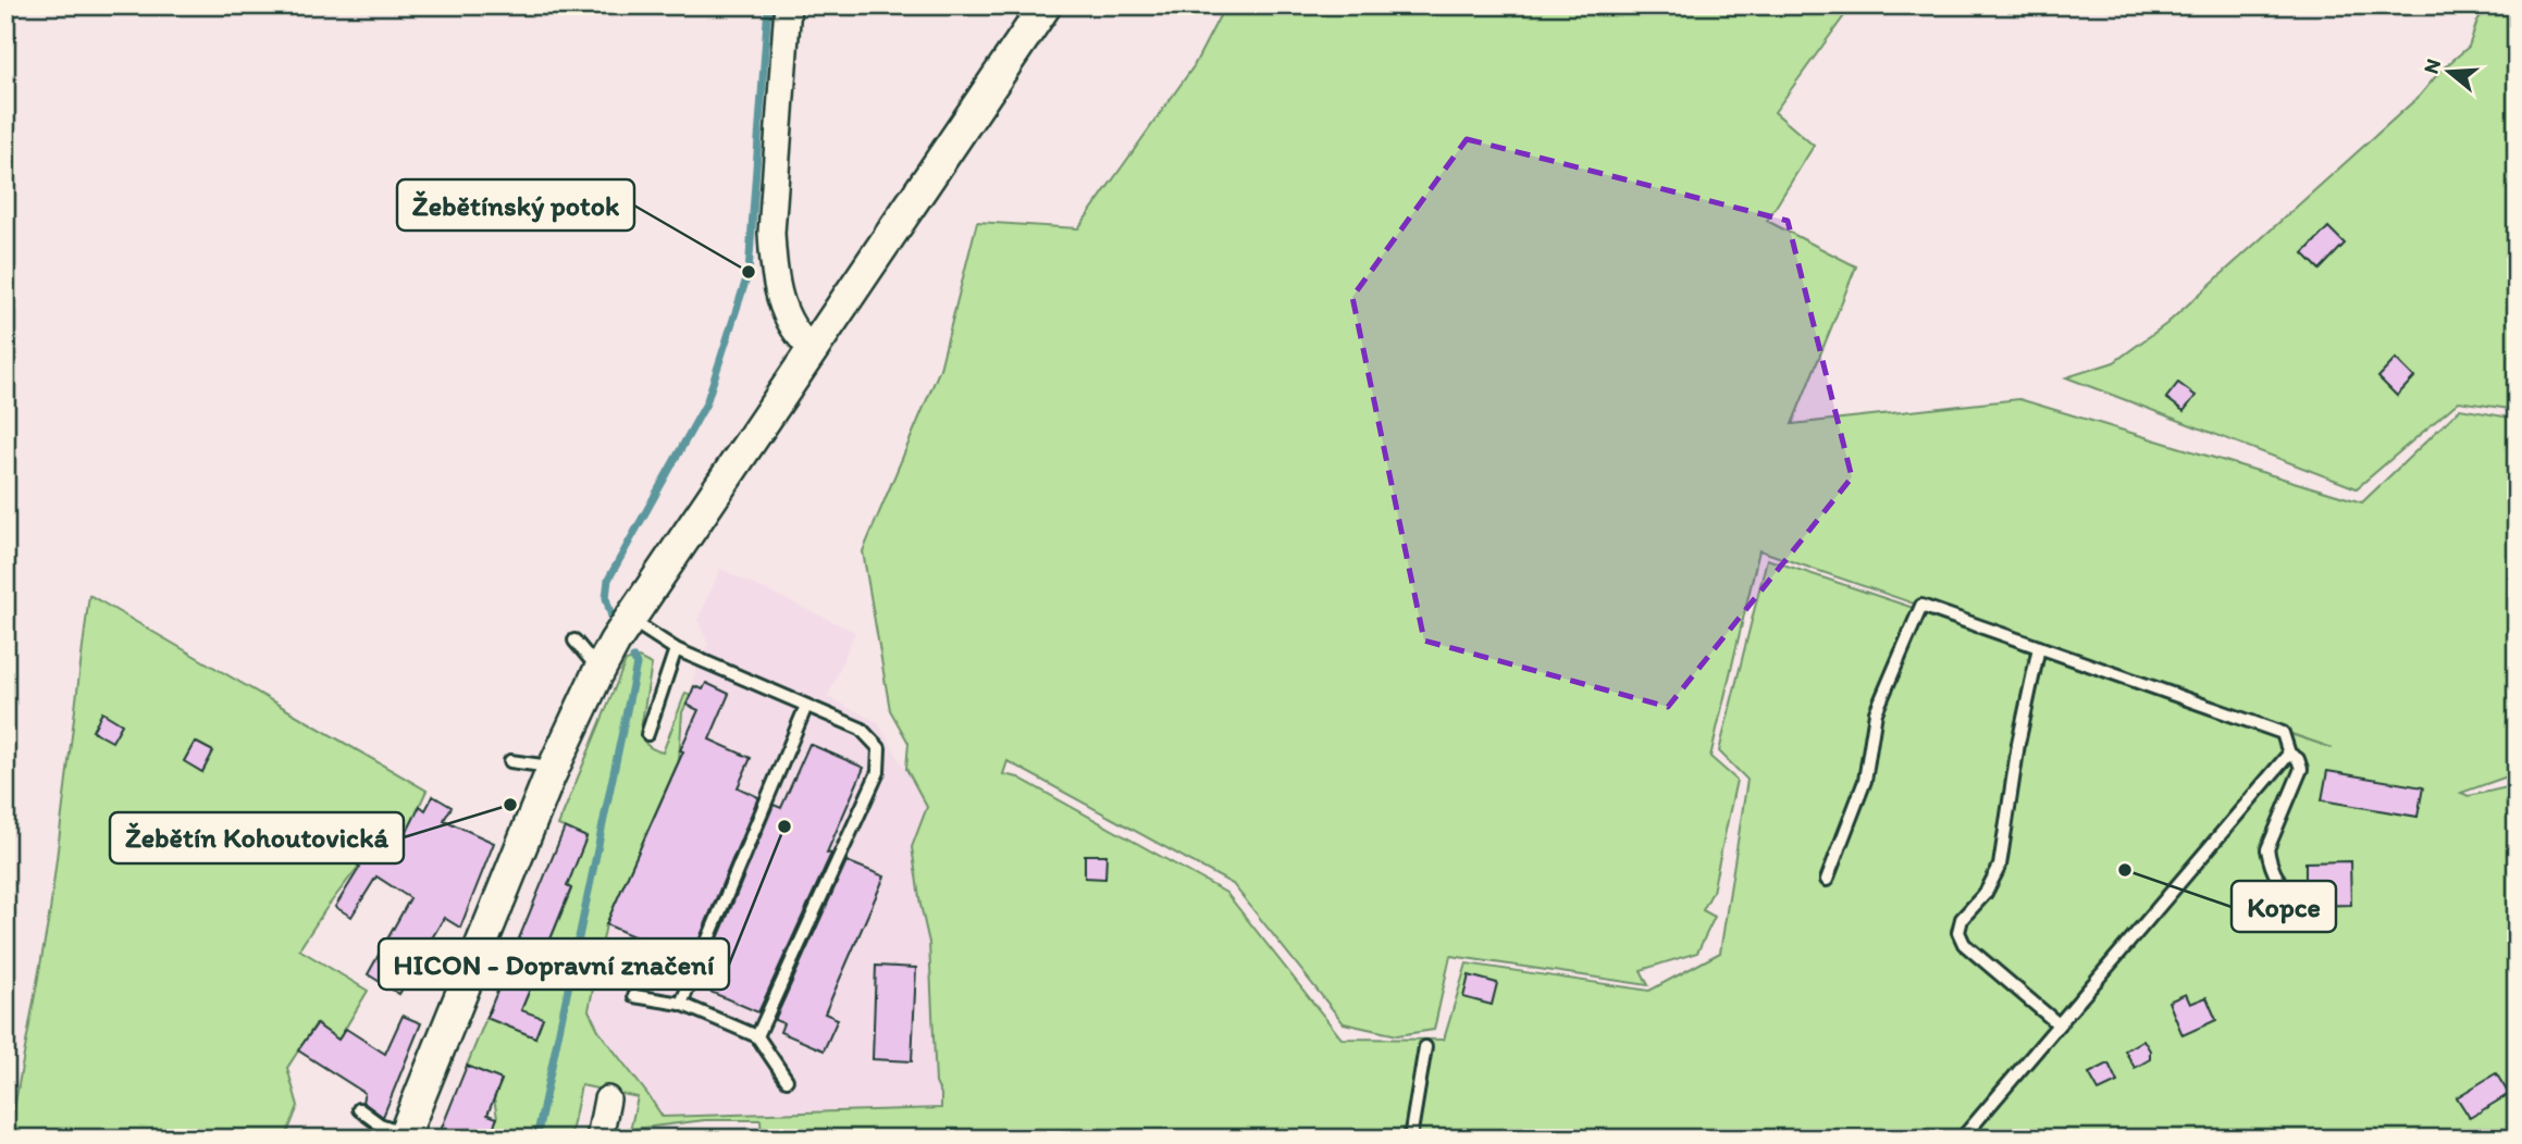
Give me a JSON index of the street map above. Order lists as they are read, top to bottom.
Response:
{
  "places": [
    "Žebětínský potok",
    "Žebětín Kohoutovická",
    "HICON - Dopravní značení",
    "Kopce"
  ],
  "north": "left"
}
